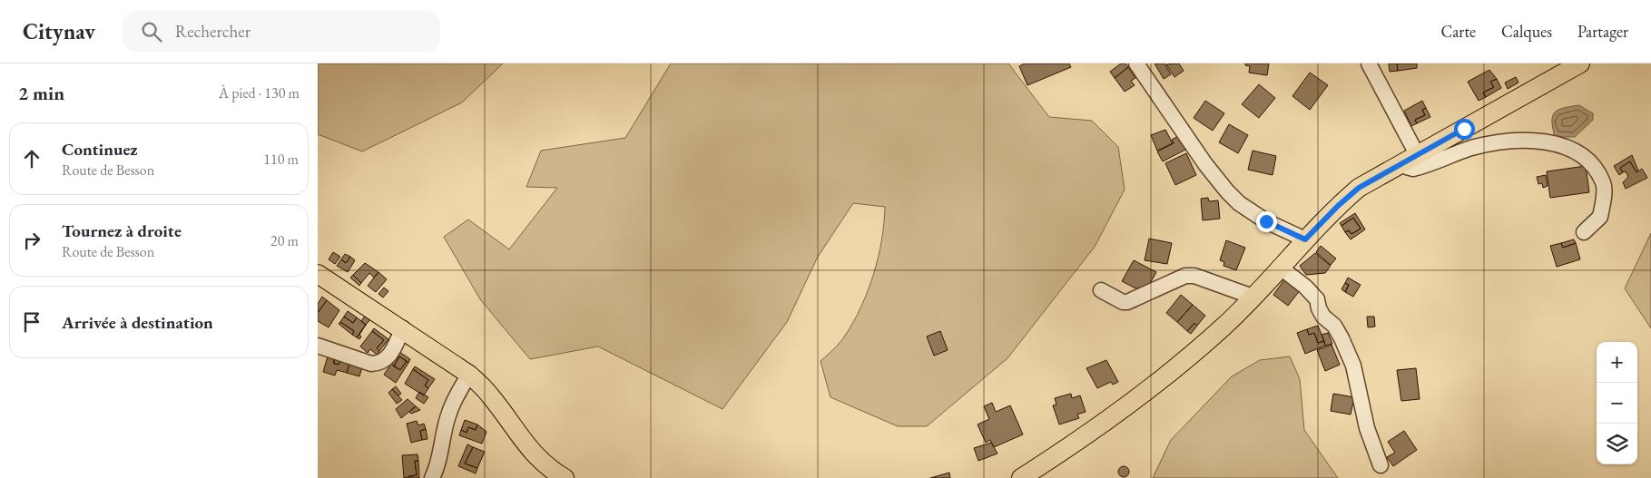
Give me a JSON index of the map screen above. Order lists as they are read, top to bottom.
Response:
{
  "page": {
    "header": "Citynav",
    "search": "Rechercher",
    "nav": ["Carte", "Calques", "Partager"],
    "heading": ["2 min", "À pied · 130 m"],
    "list": [
      ["Continuez", "Route de Besson", "110 m"],
      ["Tournez à droite", "Route de Besson", "20 m"],
      "Arrivée à destination"
    ],
    "map_buttons": ["+", "−"]
  }
}
